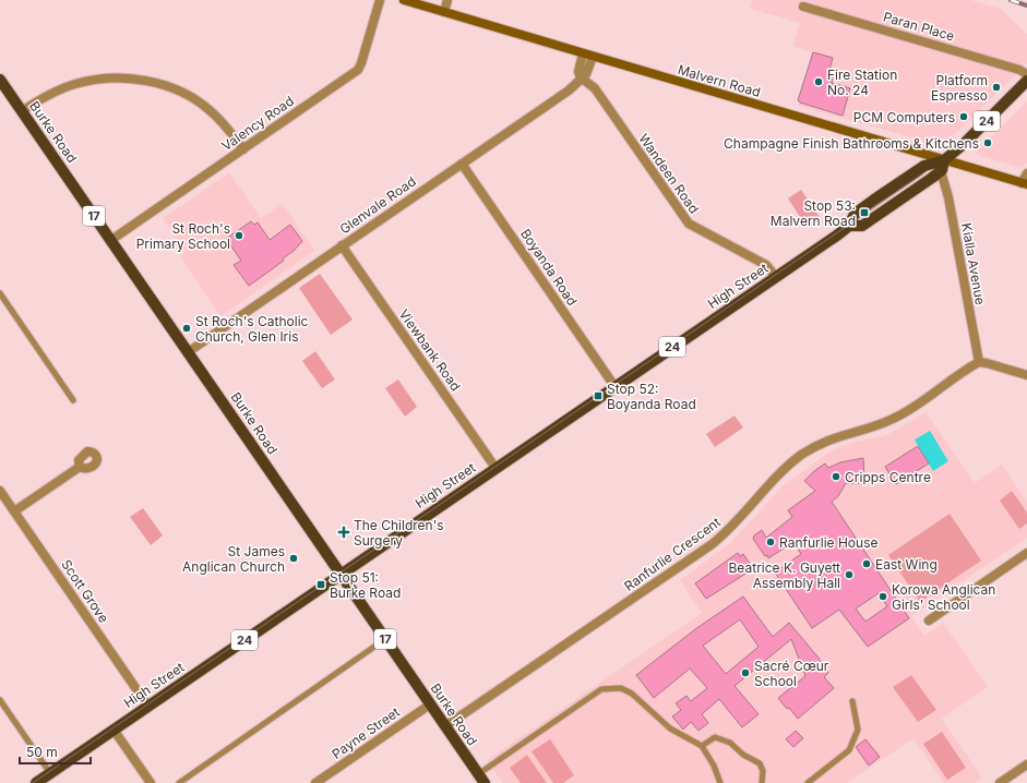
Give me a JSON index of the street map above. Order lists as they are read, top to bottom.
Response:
{
  "streets": {
    "main road": [
      "Malvern Road",
      "24",
      "Burke Road",
      "17",
      "High Street"
    ],
    "street": [
      "Paran Place",
      "Valency Road",
      "Wandeen Road",
      "Glenvale Road",
      "Kialla Avenue",
      "Boyanda Road",
      "Viewbank Road",
      "Ranfurlie Crescent",
      "Scott Grove",
      "Payne Street"
    ]
  },
  "crossings": [
    ["Malvern Road", "Glenvale Road"],
    ["Malvern Road", "High Street"],
    ["Valency Road", "Burke Road"],
    ["Burke Road", "Glenvale Road"],
    ["Burke Road", "High Street"],
    ["Burke Road", "Ranfurlie Crescent"],
    ["Burke Road", "Payne Street"],
    ["Wandeen Road", "Glenvale Road"],
    ["Wandeen Road", "High Street"],
    ["Glenvale Road", "Boyanda Road"],
    ["Glenvale Road", "Viewbank Road"],
    ["Kialla Avenue", "High Street"],
    ["Kialla Avenue", "Ranfurlie Crescent"],
    ["Boyanda Road", "High Street"],
    ["High Street", "Viewbank Road"],
    ["High Street", "Scott Grove"]
  ],
  "places": {
    "other": [
      "Fire Station No. 24",
      "Platform Espresso",
      "PCM Computers",
      "Champagne Finish Bathrooms & Kitchens",
      "St Roch's Primary School",
      "St Roch's Catholic Church, Glen Iris",
      "Cripps Centre",
      "Ranfurlie House",
      "St James Anglican Church",
      "East Wing",
      "Beatrice K. Guyett Assembly Hall",
      "Korowa Anglican Girls' School",
      "Sacré Cœur School"
    ],
    "transit": ["Stop 53: Malvern Road", "Stop 52: Boyanda Road", "Stop 51: Burke Road"],
    "health": ["The Children's Surgery"]
  },
  "scale_bar": "50 m"
}
